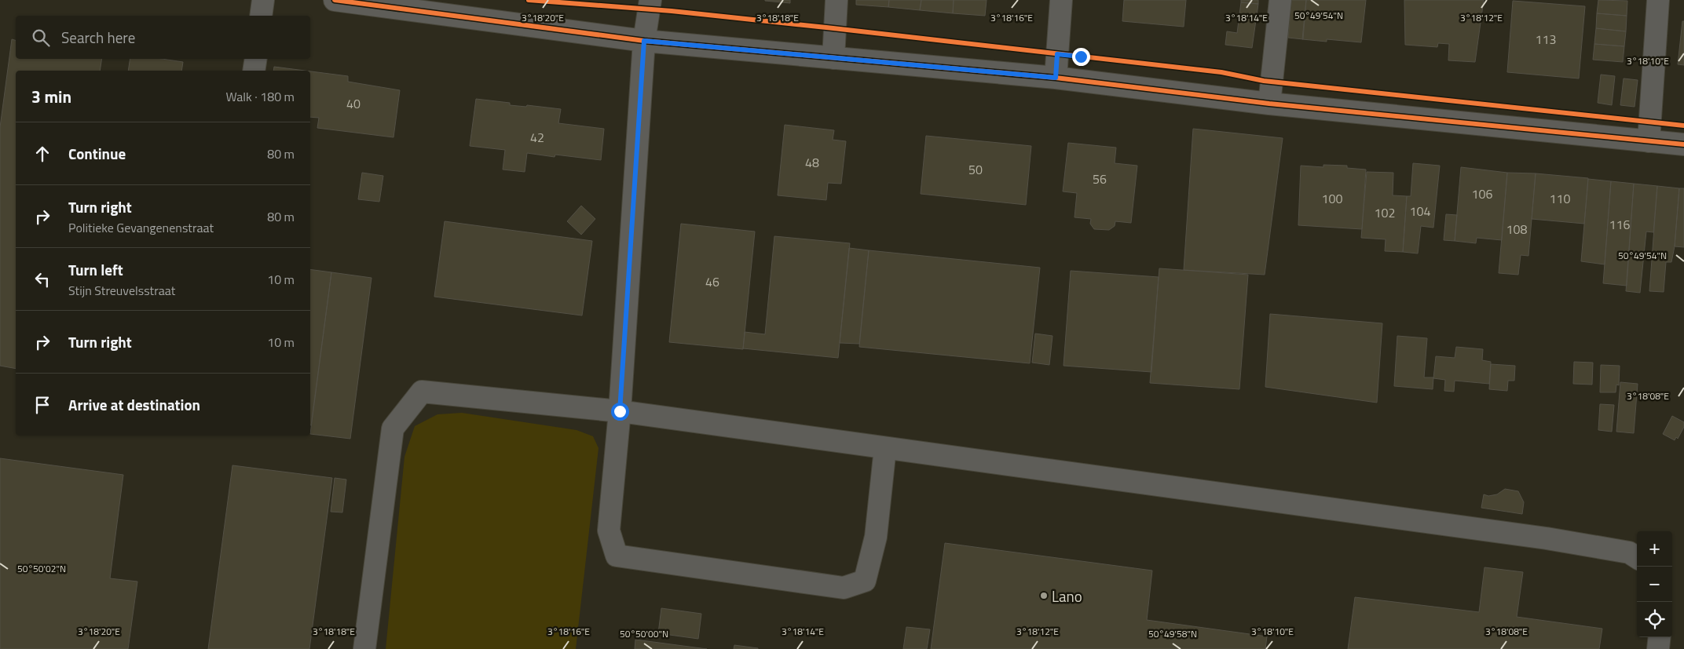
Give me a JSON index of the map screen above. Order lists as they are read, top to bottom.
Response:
{
  "places": ["Lano"],
  "house_numbers": [
    "113",
    "40",
    "42",
    "48",
    "50",
    "56",
    "106",
    "100",
    "110",
    "104",
    "102",
    "116",
    "108",
    "46"
  ],
  "page": {
    "search": "Search here",
    "heading": ["3 min", "Walk · 180 m"],
    "list": [
      ["Continue", "80 m"],
      ["Turn right", "Politieke Gevangenenstraat", "80 m"],
      ["Turn left", "Stijn Streuvelsstraat", "10 m"],
      ["Turn right", "10 m"],
      "Arrive at destination"
    ],
    "map_buttons": ["+", "−"]
  },
  "coordinates": [
    "50°49'54\"N",
    "3°18'20\"E",
    "3°18'18\"E",
    "3°18'16\"E",
    "3°18'14\"E",
    "3°18'12\"E",
    "3°18'10\"E",
    "3°18'08\"E",
    "50°50'02\"N",
    "50°50'00\"N",
    "50°49'58\"N"
  ]
}
